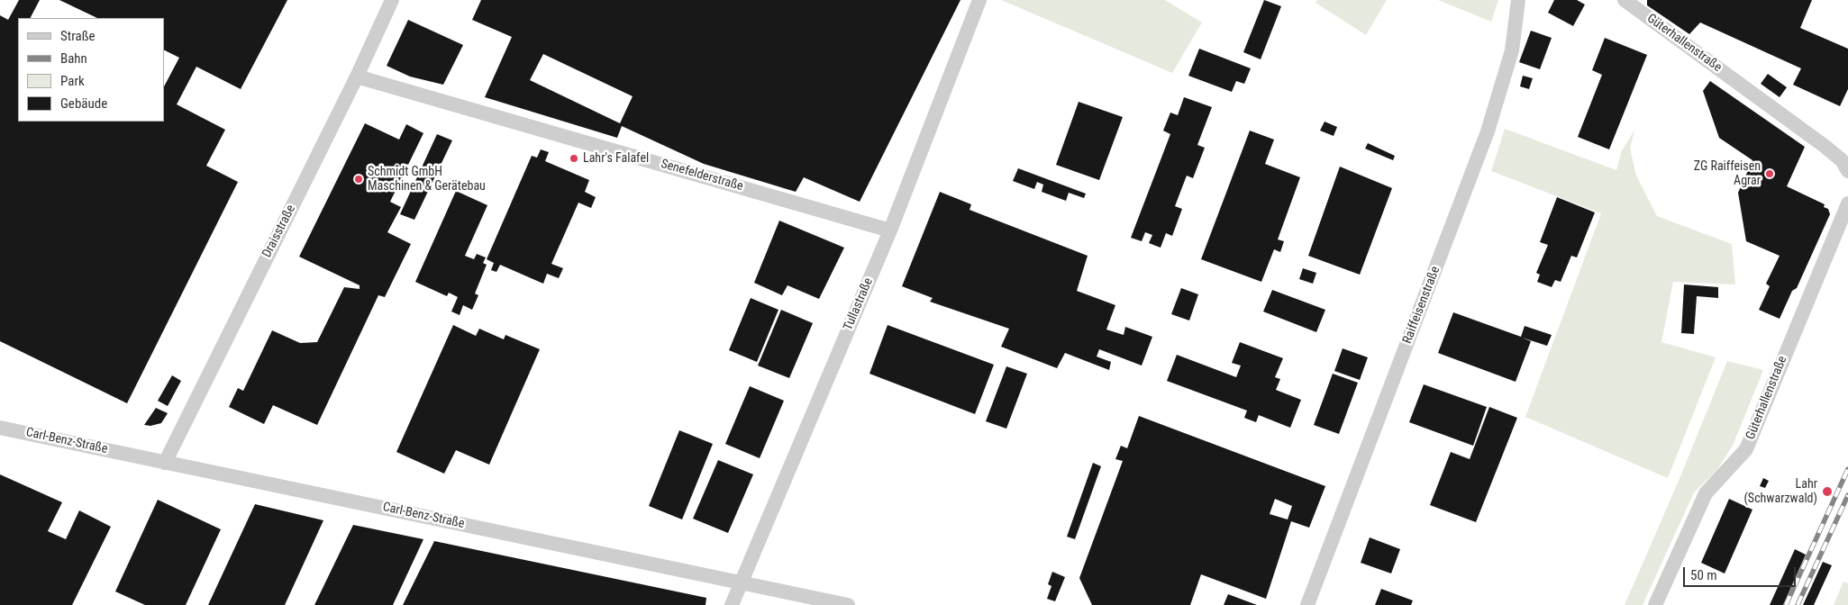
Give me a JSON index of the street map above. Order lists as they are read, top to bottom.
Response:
{
  "streets": {
    "street": [
      "Güterhallenstraße",
      "Senefelderstraße",
      "Draisstraße",
      "Tullastraße",
      "Raiffeisenstraße",
      "Carl-Benz-Straße"
    ]
  },
  "crossings": [
    ["Senefelderstraße", "Draisstraße"],
    ["Senefelderstraße", "Tullastraße"],
    ["Draisstraße", "Carl-Benz-Straße"],
    ["Tullastraße", "Carl-Benz-Straße"]
  ],
  "places": [
    "Lahr's Falafel",
    "ZG Raiffeisen Agrar",
    "Schmidt GmbH Maschinen & Gerätebau",
    "Lahr (Schwarzwald)"
  ],
  "legend": [
    "Straße",
    "Bahn",
    "Park",
    "Gebäude"
  ],
  "scale_bar": "50 m"
}
